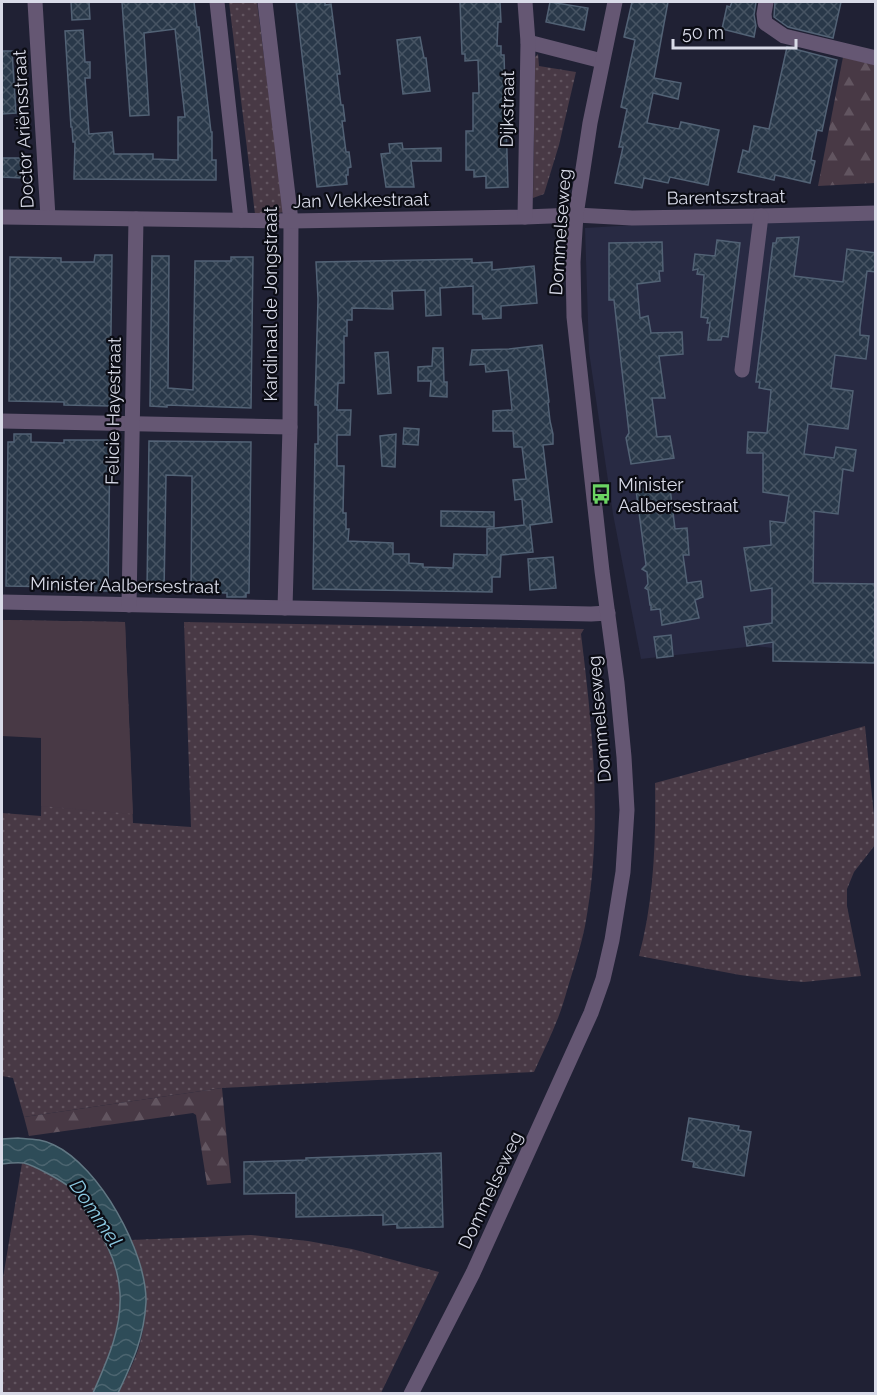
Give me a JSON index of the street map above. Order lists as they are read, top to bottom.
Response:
{
  "streets": {
    "street": [
      "Dijkstraat",
      "Doctor Ariënsstraat",
      "Barentszstraat",
      "Jan Vlekkestraat",
      "Dommelseweg",
      "Kardinaal de Jongstraat",
      "Felicie Hayestraat",
      "Minister Aalbersestraat"
    ]
  },
  "crossings": [
    ["Dijkstraat", "Jan Vlekkestraat"],
    ["Doctor Ariënsstraat", "Jan Vlekkestraat"],
    ["Barentszstraat", "Jan Vlekkestraat"],
    ["Barentszstraat", "Dommelseweg"],
    ["Jan Vlekkestraat", "Dommelseweg"],
    ["Jan Vlekkestraat", "Kardinaal de Jongstraat"],
    ["Jan Vlekkestraat", "Felicie Hayestraat"],
    ["Dommelseweg", "Minister Aalbersestraat"],
    ["Kardinaal de Jongstraat", "Minister Aalbersestraat"],
    ["Felicie Hayestraat", "Minister Aalbersestraat"]
  ],
  "water": ["Dommel"],
  "places": {
    "bus stop": ["Minister Aalbersestraat"]
  },
  "scale_bar": "50 m"
}
